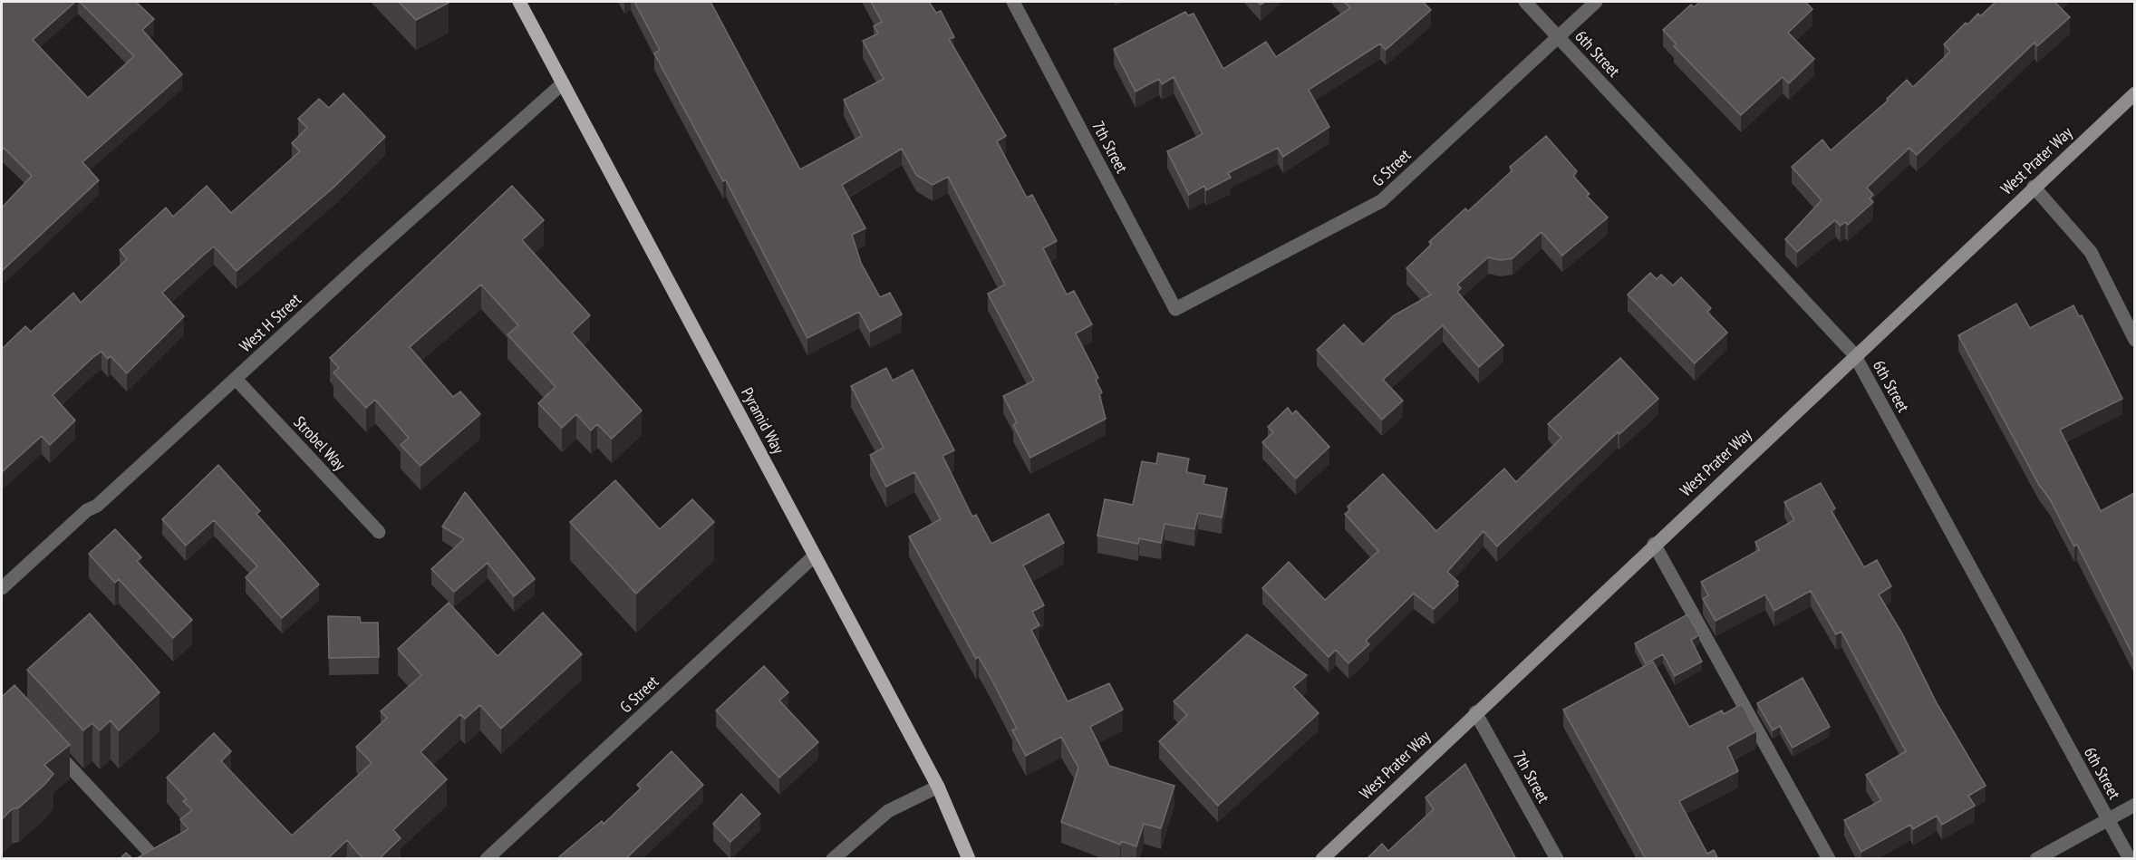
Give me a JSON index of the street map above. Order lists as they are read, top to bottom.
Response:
{
  "streets": {
    "main road": ["West Prater Way", "Pyramid Way"],
    "street": [
      "6th Street",
      "7th Street",
      "G Street",
      "West H Street",
      "Strobel Way"
    ]
  },
  "crossings": [
    ["6th Street", "West Prater Way"],
    ["6th Street", "G Street"],
    ["7th Street", "West Prater Way"],
    ["7th Street", "G Street"],
    ["G Street", "Pyramid Way"],
    ["West H Street", "Pyramid Way"],
    ["West H Street", "Strobel Way"]
  ]
}
